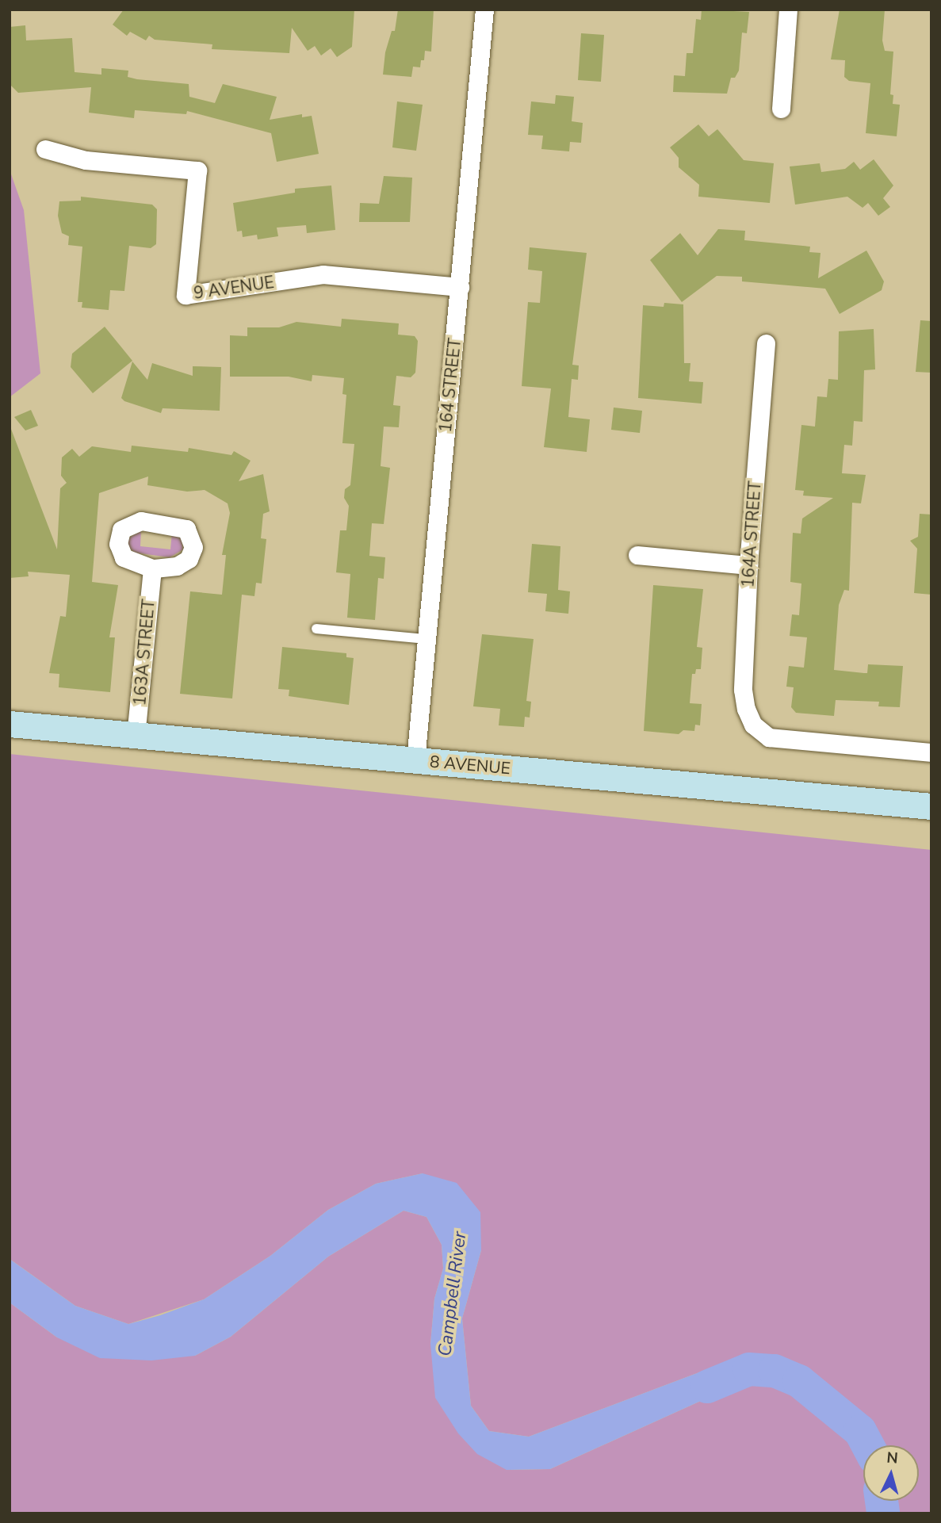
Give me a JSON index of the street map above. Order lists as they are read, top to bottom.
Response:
{
  "streets": {
    "main road": ["8 AVENUE"],
    "street": [
      "9 AVENUE",
      "164 STREET",
      "164A STREET",
      "163A STREET"
    ]
  },
  "crossings": [
    ["9 AVENUE", "164 STREET"],
    ["164 STREET", "8 AVENUE"],
    ["163A STREET", "8 AVENUE"]
  ],
  "water": ["Campbell River"],
  "north": "top"
}
